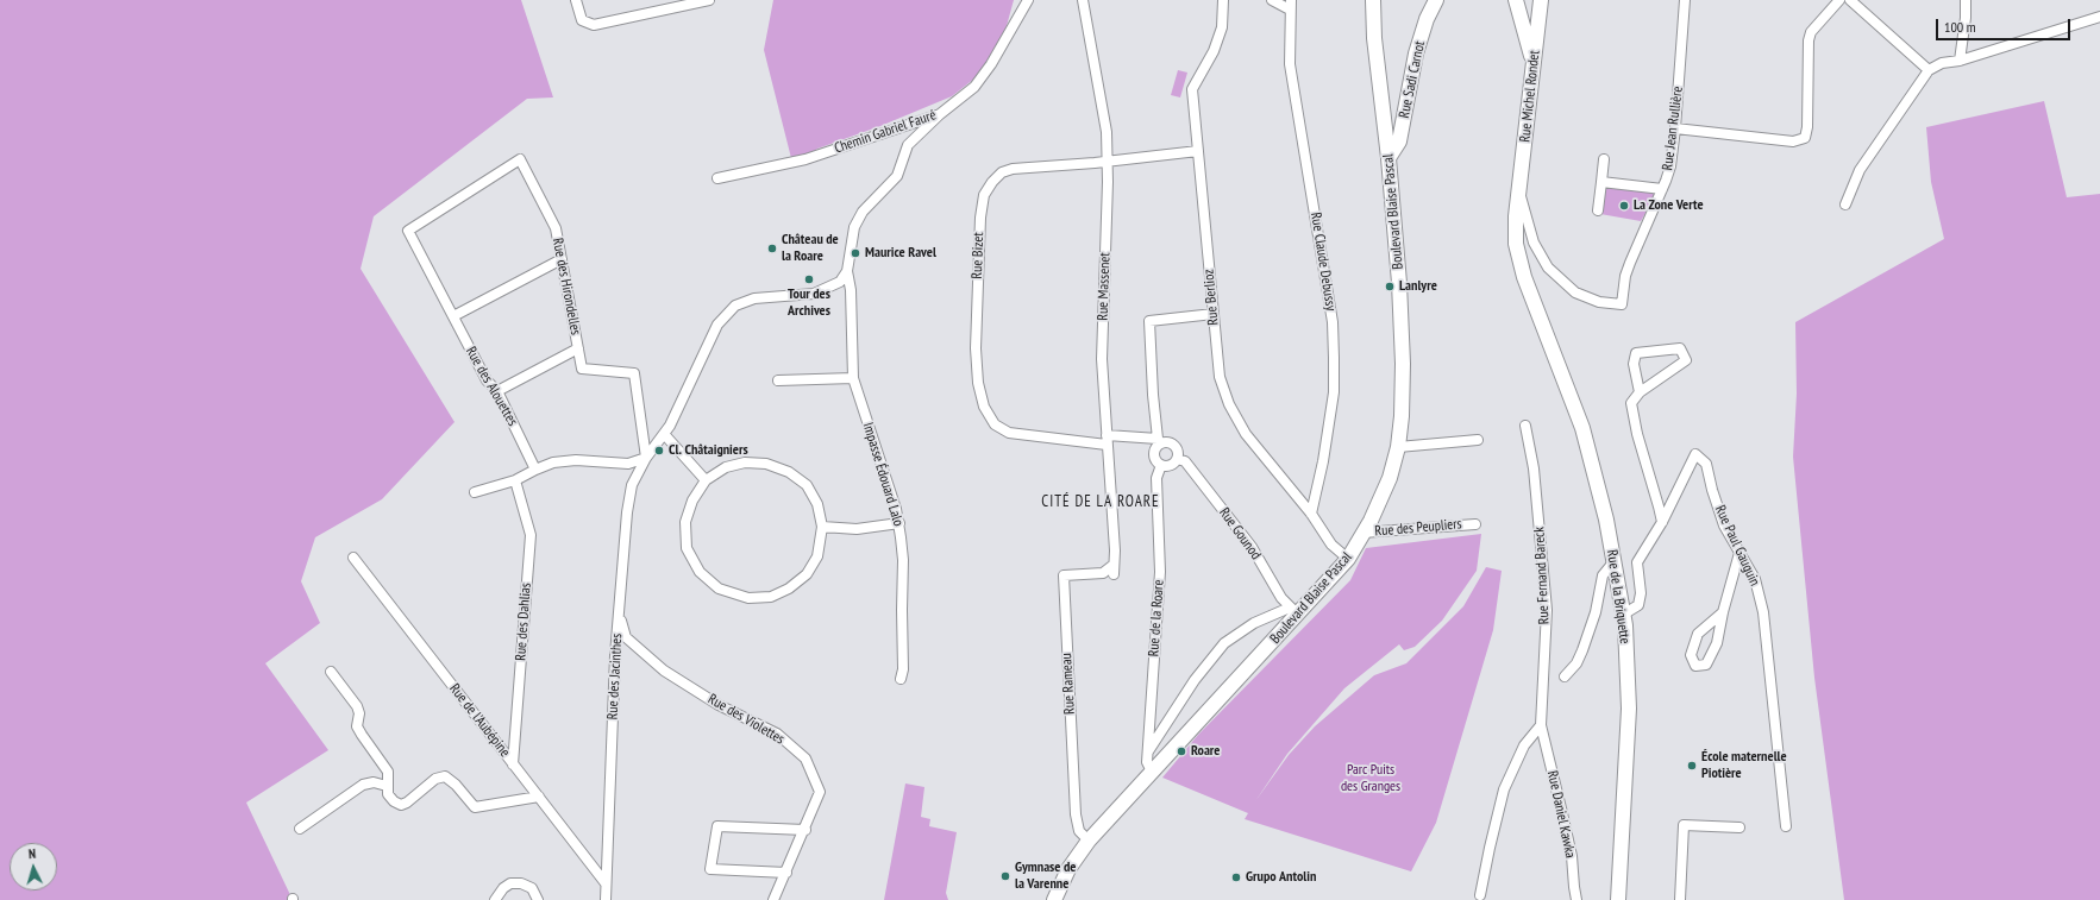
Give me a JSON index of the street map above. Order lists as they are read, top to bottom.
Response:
{
  "streets": {
    "main road": [
      "Rue Sadi Carnot",
      "Rue Michel Rondet",
      "Boulevard Blaise Pascal",
      "Rue de la Briquette"
    ],
    "street": [
      "Rue Jean Rullière",
      "Chemin Gabriel Fauré",
      "Rue Bizet",
      "Rue Claude Debussy",
      "Rue des Hirondelles",
      "Rue Massenet",
      "Rue Berlioz",
      "Rue des Alouettes",
      "Impasse Édouard Lalo",
      "Rue des Peupliers",
      "Rue Gounod",
      "Rue Paul Gauguin",
      "Rue Fernand Bareck",
      "Rue de la Roare",
      "Rue des Dahlias",
      "Rue des Jacinthes",
      "Rue Rameau",
      "Rue des Violettes",
      "Rue de l'Aubépine",
      "Rue Daniel Kawka"
    ]
  },
  "crossings": [
    ["Rue Sadi Carnot", "Boulevard Blaise Pascal"],
    ["Rue Michel Rondet", "Rue Jean Rullière"],
    ["Rue Michel Rondet", "Rue de la Briquette"],
    ["Chemin Gabriel Fauré", "Impasse Édouard Lalo"],
    ["Boulevard Blaise Pascal", "Rue Berlioz"],
    ["Boulevard Blaise Pascal", "Rue des Peupliers"],
    ["Boulevard Blaise Pascal", "Rue Gounod"],
    ["Boulevard Blaise Pascal", "Rue de la Roare"],
    ["Boulevard Blaise Pascal", "Rue Rameau"],
    ["Rue Bizet", "Rue Massenet"],
    ["Rue Bizet", "Rue Berlioz"],
    ["Rue Bizet", "Rue Gounod"],
    ["Rue Bizet", "Rue de la Roare"],
    ["Rue Claude Debussy", "Rue Berlioz"],
    ["Rue des Hirondelles", "Rue des Alouettes"],
    ["Rue des Hirondelles", "Rue des Jacinthes"],
    ["Rue Massenet", "Rue Rameau"],
    ["Rue Berlioz", "Rue de la Roare"],
    ["Impasse Édouard Lalo", "Rue des Jacinthes"],
    ["Rue Gounod", "Rue de la Roare"],
    ["Rue Paul Gauguin", "Rue de la Briquette"],
    ["Rue Fernand Bareck", "Rue Daniel Kawka"],
    ["Rue des Dahlias", "Rue de l'Aubépine"],
    ["Rue des Jacinthes", "Rue des Violettes"],
    ["Rue des Jacinthes", "Rue de l'Aubépine"]
  ],
  "districts": ["CITÉ DE LA ROARE"],
  "parks": ["Parc Puits des Granges"],
  "places": [
    "La Zone Verte",
    "Château de la Roare",
    "Maurice Ravel",
    "Tour des Archives",
    "Lanlyre",
    "Cl. Châtaigniers",
    "Roare",
    "École maternelle Piotière",
    "Gymnase de la Varenne",
    "Grupo Antolin"
  ],
  "scale_bar": "100 m",
  "north": "top"
}
